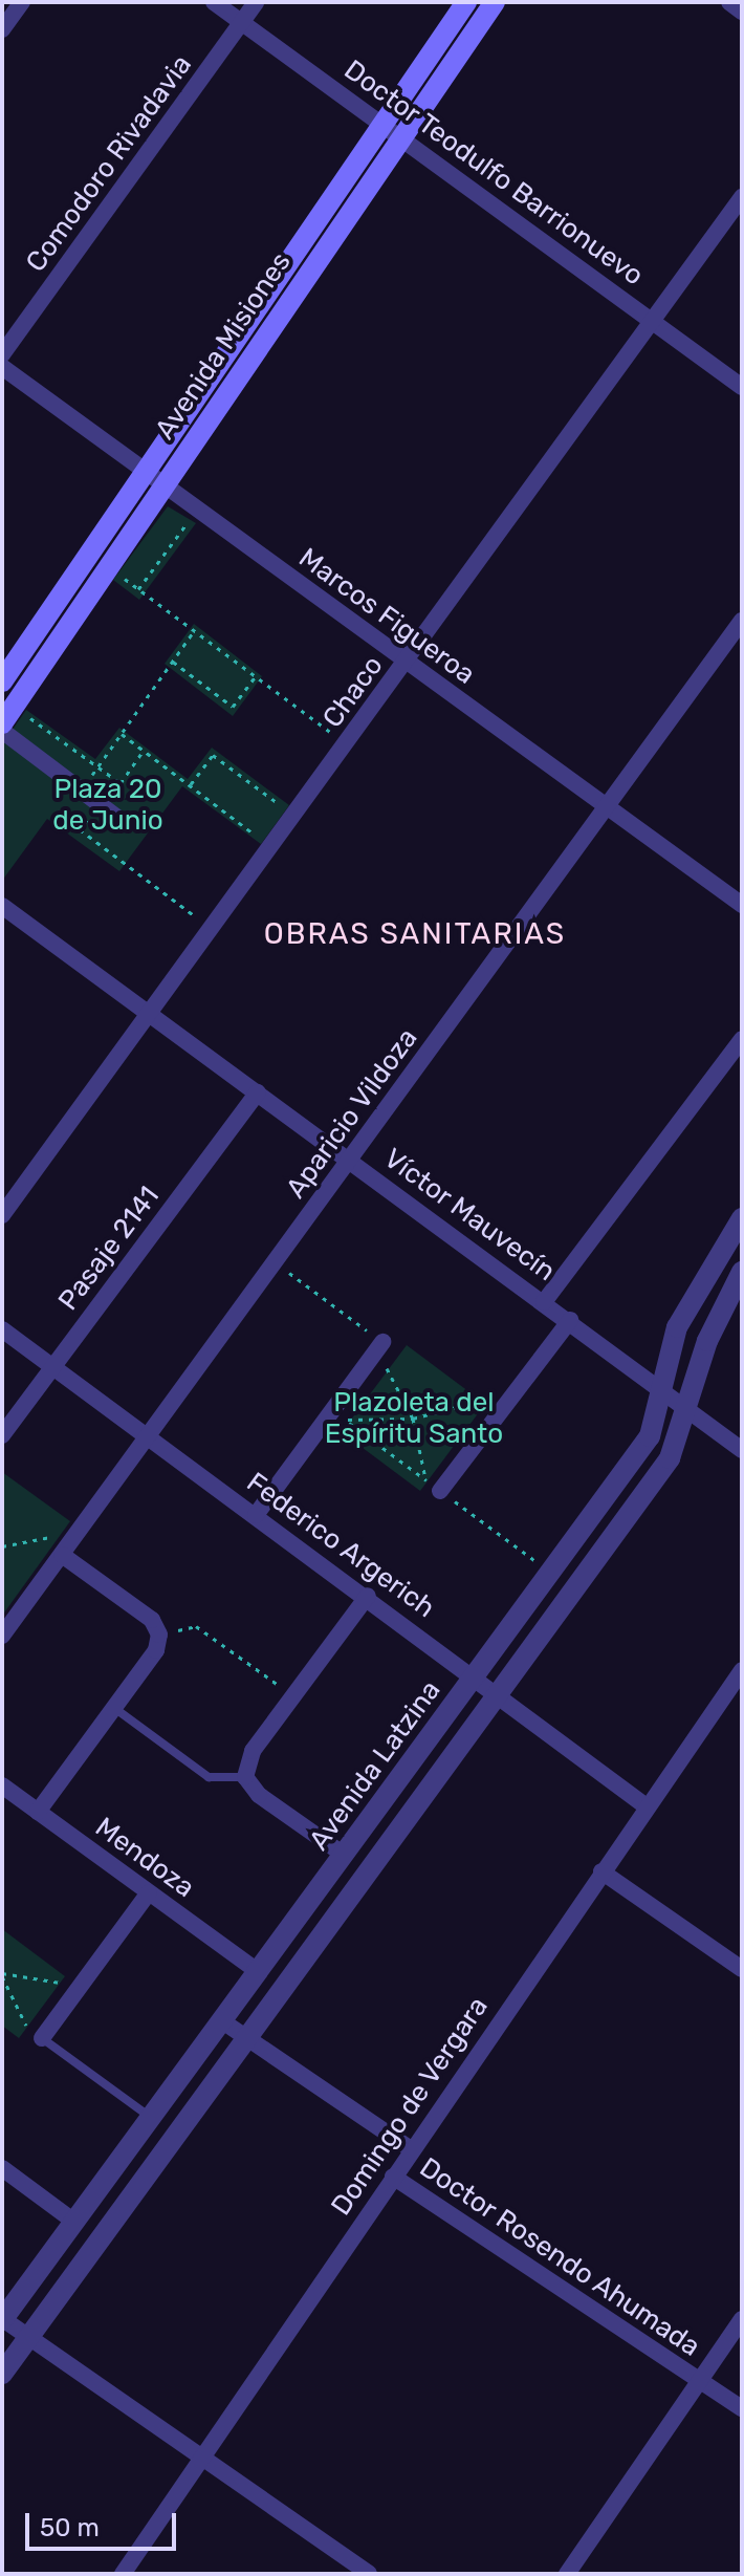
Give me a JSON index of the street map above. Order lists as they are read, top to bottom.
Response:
{
  "streets": {
    "main road": ["Avenida Misiones"],
    "street": [
      "Comodoro Rivadavia",
      "Doctor Teodulfo Barrionuevo",
      "Marcos Figueroa",
      "Chaco",
      "Aparicio Vildoza",
      "Víctor Mauvecín",
      "Pasaje 2141",
      "Federico Argerich",
      "Avenida Latzina",
      "Mendoza",
      "Domingo de Vergara",
      "Doctor Rosendo Ahumada"
    ]
  },
  "crossings": [
    ["Comodoro Rivadavia", "Doctor Teodulfo Barrionuevo"],
    ["Doctor Teodulfo Barrionuevo", "Avenida Misiones"],
    ["Doctor Teodulfo Barrionuevo", "Chaco"],
    ["Avenida Misiones", "Marcos Figueroa"],
    ["Marcos Figueroa", "Chaco"],
    ["Marcos Figueroa", "Aparicio Vildoza"],
    ["Chaco", "Víctor Mauvecín"],
    ["Aparicio Vildoza", "Víctor Mauvecín"],
    ["Aparicio Vildoza", "Federico Argerich"],
    ["Víctor Mauvecín", "Pasaje 2141"],
    ["Víctor Mauvecín", "Avenida Latzina"],
    ["Pasaje 2141", "Federico Argerich"],
    ["Federico Argerich", "Avenida Latzina"],
    ["Federico Argerich", "Domingo de Vergara"],
    ["Avenida Latzina", "Mendoza"],
    ["Avenida Latzina", "Doctor Rosendo Ahumada"],
    ["Domingo de Vergara", "Doctor Rosendo Ahumada"]
  ],
  "districts": ["OBRAS SANITARIAS"],
  "parks": ["Plaza 20 de Junio", "Plazoleta del Espíritu Santo"],
  "scale_bar": "50 m"
}
